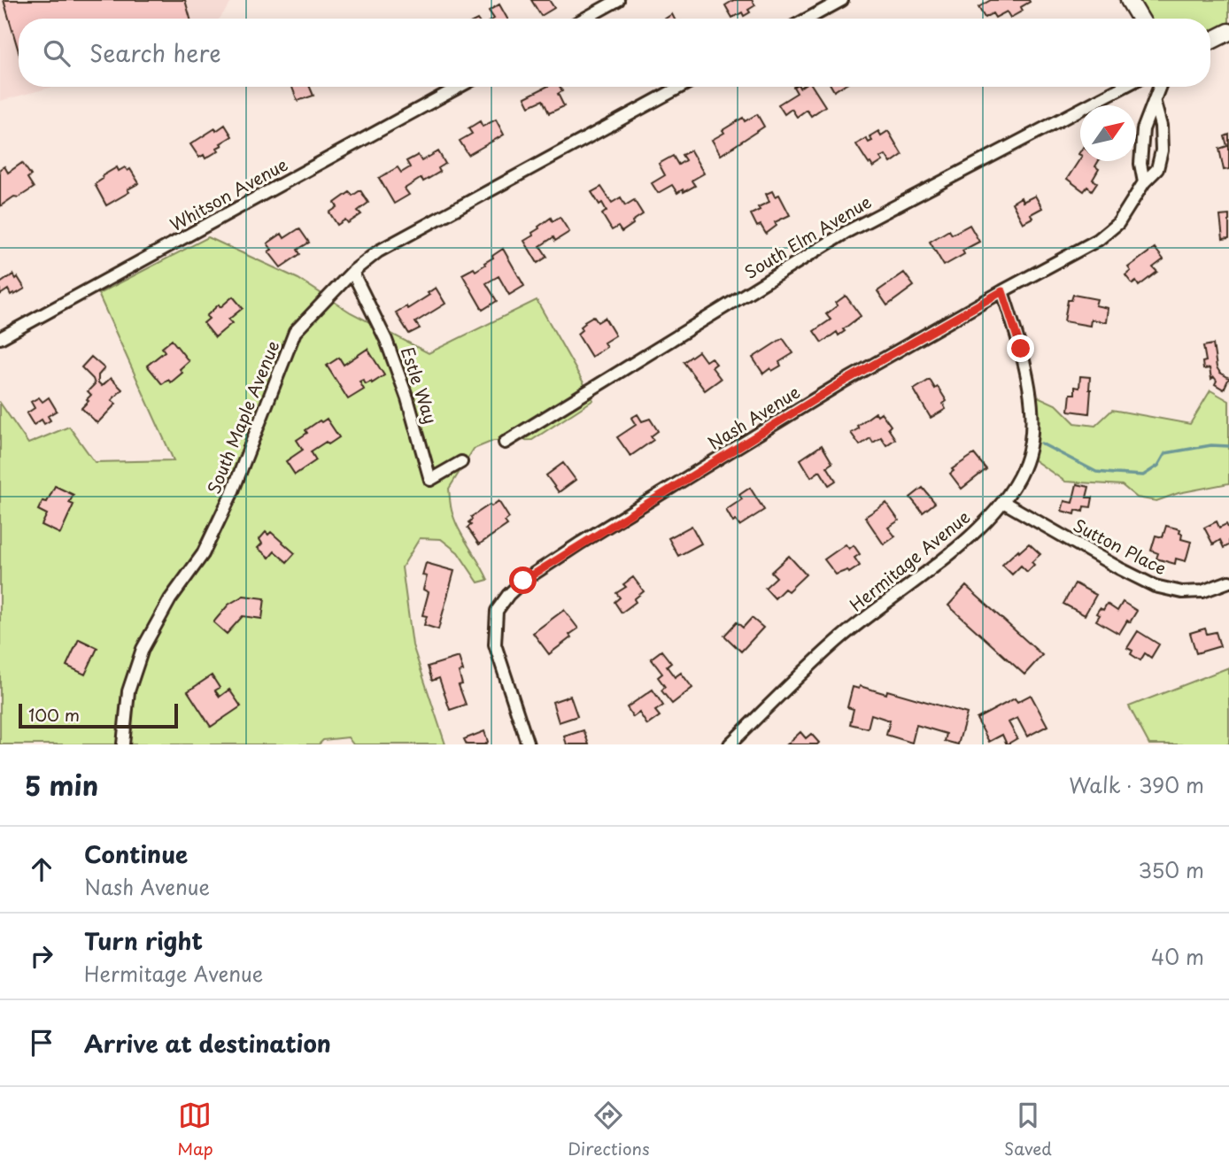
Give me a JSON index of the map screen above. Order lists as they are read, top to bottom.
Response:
{
  "streets": {
    "street": [
      "Whitson Avenue",
      "South Elm Avenue",
      "Estle Way",
      "South Maple Avenue",
      "Nash Avenue",
      "Sutton Place",
      "Hermitage Avenue"
    ]
  },
  "crossings": [
    ["Estle Way", "South Maple Avenue"],
    ["Nash Avenue", "Hermitage Avenue"],
    ["Sutton Place", "Hermitage Avenue"]
  ],
  "scale_bar": "100 m",
  "north": "top right",
  "page": {
    "search": "Search here",
    "scale": "100 m",
    "heading": ["5 min", "Walk · 390 m"],
    "list": [
      ["Continue", "Nash Avenue", "350 m"],
      ["Turn right", "Hermitage Avenue", "40 m"],
      "Arrive at destination"
    ],
    "nav": ["Map", "Directions", "Saved"]
  }
}
